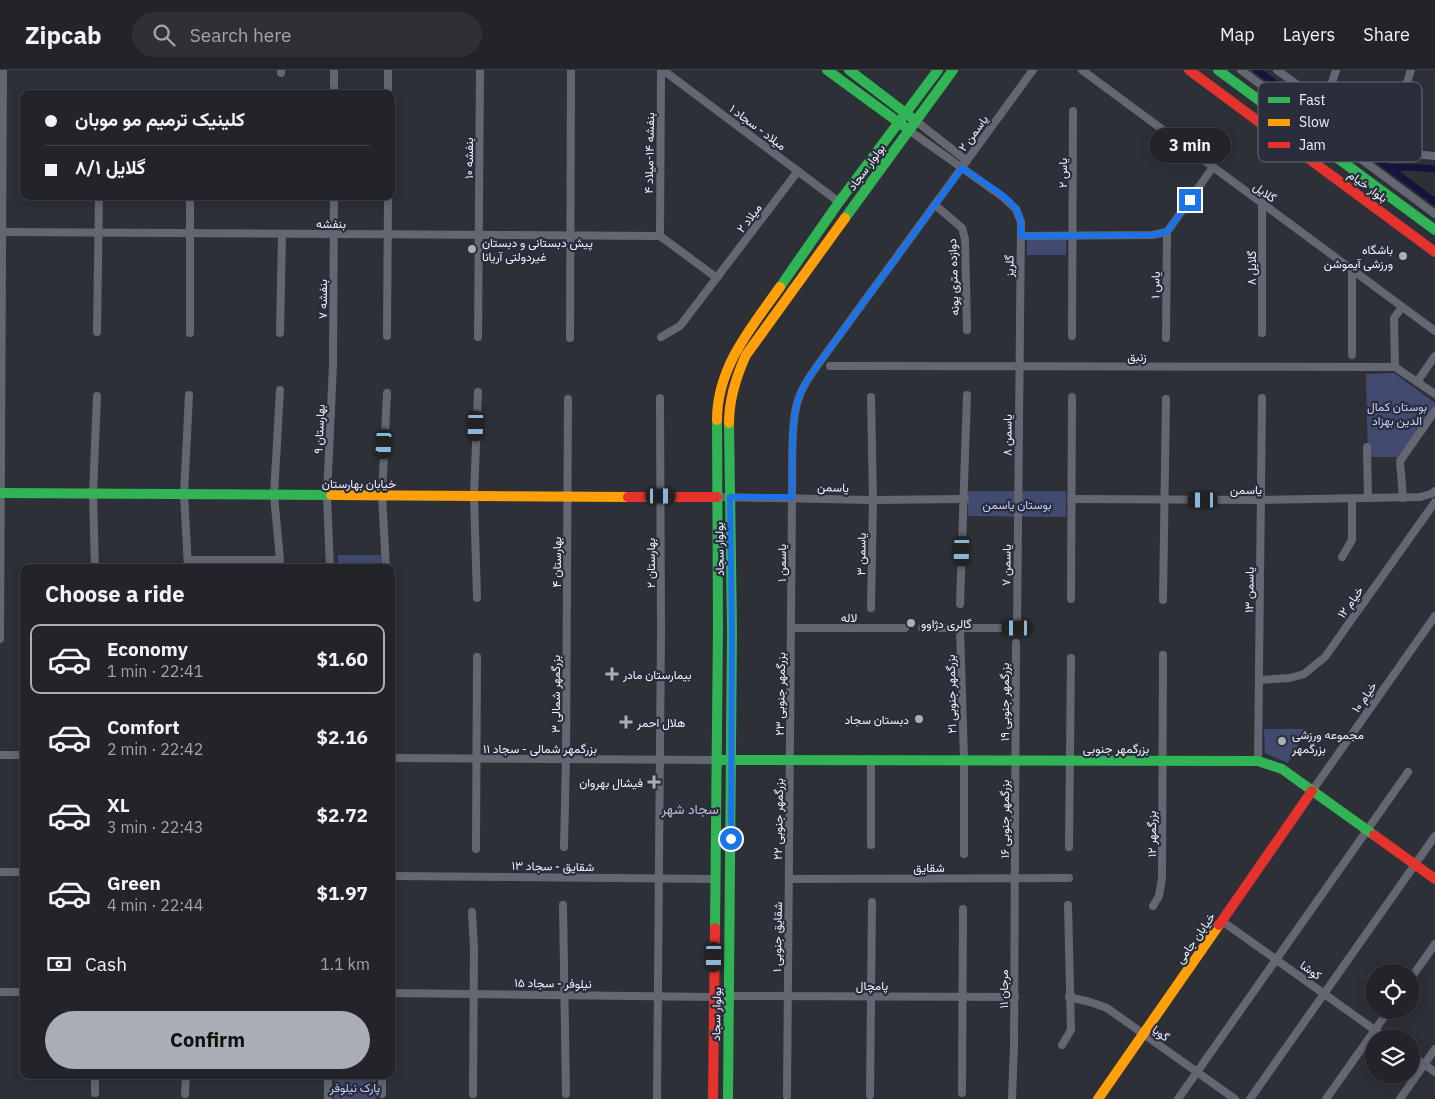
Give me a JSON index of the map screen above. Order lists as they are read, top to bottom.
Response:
{
  "streets": {
    "main road": [
      "بولوار سجاد",
      "بلوار خیام",
      "خیابان بهارستان",
      "بزرگمهر جنوبی",
      "خیابان جامی"
    ],
    "street": [
      "میلاد - سجاد ۱",
      "یاسمن ۲",
      "بنفشه ۱۴-میلاد ۴",
      "بنفشه ۱۰",
      "یاس ۲",
      "گلایل",
      "میلاد ۲",
      "بنفشه",
      "گلریز",
      "گلایل ۸",
      "دوازده متری پونه",
      "یاس ۱",
      "بنفشه ۷",
      "زنبق",
      "بهارستان ۹",
      "یاسمن ۸",
      "یاسمن",
      "یاسمن ۳",
      "بهارستان ۴",
      "بهارستان ۲",
      "یاسمن ۱",
      "یاسمن ۷",
      "یاسمن ۱۳",
      "خیام ۱۲",
      "لاله",
      "بزرگمهر شمالی ۳",
      "بزرگمهر جنوبی ۲۳",
      "بزرگمهر جنوبی ۲۱",
      "خیام ۱۰",
      "بزرگمهر جنوبی ۱۹",
      "بزرگمهر شمالی - سجاد ۱۱",
      "بزرگمهر جنوبی ۲۲",
      "بزرگمهر جنوبی ۱۶",
      "بزرگمهر ۱۲",
      "شقایق - سجاد ۱۳",
      "شقایق",
      "شقایق جنوبی ۱",
      "کوشا",
      "نیلوفر - سجاد ۱۵",
      "پامچال",
      "مرجان ۱۱",
      "گویا"
    ]
  },
  "crossings": [
    ["میلاد - سجاد ۱", "بنفشه ۱۴-میلاد ۴"],
    ["میلاد - سجاد ۱", "بولوار سجاد"],
    ["میلاد - سجاد ۱", "میلاد ۲"],
    ["یاسمن ۲", "گلریز"],
    ["یاسمن ۲", "دوازده متری پونه"],
    ["یاسمن ۲", "یاسمن"],
    ["یاسمن ۲", "یاسمن ۱"],
    ["بنفشه ۱۴-میلاد ۴", "بنفشه"],
    ["بنفشه ۱۰", "بنفشه"],
    ["بولوار سجاد", "گلریز"],
    ["بولوار سجاد", "خیابان بهارستان"],
    ["بولوار سجاد", "یاسمن"],
    ["بولوار سجاد", "بزرگمهر شمالی - سجاد ۱۱"],
    ["بولوار سجاد", "بزرگمهر جنوبی"],
    ["بولوار سجاد", "شقایق - سجاد ۱۳"],
    ["بولوار سجاد", "نیلوفر - سجاد ۱۵"],
    ["بولوار سجاد", "پامچال"],
    ["گلایل", "گلایل ۸"],
    ["بنفشه", "بنفشه ۷"],
    ["گلریز", "زنبق"],
    ["گلریز", "یاسمن ۸"],
    ["بنفشه ۷", "بهارستان ۹"],
    ["زنبق", "یاسمن ۸"],
    ["بهارستان ۹", "خیابان بهارستان"],
    ["یاسمن ۸", "یاسمن ۷"],
    ["خیابان بهارستان", "یاسمن"],
    ["خیابان بهارستان", "بهارستان ۴"],
    ["خیابان بهارستان", "بهارستان ۲"],
    ["یاسمن", "یاسمن ۳"],
    ["یاسمن", "یاسمن ۱"],
    ["یاسمن", "یاسمن ۱۳"],
    ["بهارستان ۴", "بزرگمهر شمالی ۳"],
    ["بهارستان ۲", "بزرگمهر شمالی - سجاد ۱۱"],
    ["بهارستان ۲", "شقایق - سجاد ۱۳"],
    ["بهارستان ۲", "نیلوفر - سجاد ۱۵"],
    ["یاسمن ۱", "لاله"],
    ["یاسمن ۱", "بزرگمهر جنوبی ۲۳"],
    ["یاسمن ۷", "بزرگمهر جنوبی ۲۱"],
    ["یاسمن ۱۳", "خیام ۱۲"],
    ["یاسمن ۱۳", "بزرگمهر جنوبی"],
    ["لاله", "بزرگمهر جنوبی ۲۳"],
    ["بزرگمهر شمالی ۳", "بزرگمهر شمالی - سجاد ۱۱"],
    ["بزرگمهر جنوبی ۲۳", "بزرگمهر جنوبی"],
    ["بزرگمهر جنوبی ۲۳", "بزرگمهر جنوبی ۲۲"],
    ["بزرگمهر جنوبی ۲۱", "بزرگمهر جنوبی"],
    ["خیام ۱۰", "بزرگمهر جنوبی"],
    ["خیام ۱۰", "خیابان جامی"],
    ["بزرگمهر جنوبی ۱۹", "بزرگمهر جنوبی"],
    ["بزرگمهر جنوبی ۱۹", "بزرگمهر جنوبی ۱۶"],
    ["بزرگمهر شمالی - سجاد ۱۱", "بزرگمهر جنوبی"],
    ["بزرگمهر جنوبی", "بزرگمهر جنوبی ۲۲"],
    ["بزرگمهر جنوبی", "بزرگمهر جنوبی ۱۶"],
    ["بزرگمهر جنوبی", "بزرگمهر ۱۲"],
    ["بزرگمهر جنوبی", "خیابان جامی"],
    ["بزرگمهر جنوبی ۲۲", "شقایق"],
    ["بزرگمهر جنوبی ۲۲", "شقایق جنوبی ۱"],
    ["بزرگمهر جنوبی ۱۶", "شقایق"],
    ["بزرگمهر جنوبی ۱۶", "مرجان ۱۱"],
    ["شقایق", "شقایق جنوبی ۱"],
    ["شقایق", "مرجان ۱۱"],
    ["شقایق جنوبی ۱", "پامچال"],
    ["خیابان جامی", "کوشا"],
    ["خیابان جامی", "گویا"],
    ["پامچال", "مرجان ۱۱"]
  ],
  "districts": ["سجاد شهر"],
  "parks": ["بوستان کمال الدین بهزاد", "بوستان یاسمن", "پارک نیلوفر"],
  "places": {
    "other": [
      "پیش دبستانی و دبستان غیردولتی آریانا",
      "باشگاه ورزشی آیموشن",
      "گالری دژاوو",
      "دبستان سجاد",
      "مجموعه ورزشی بزرگمهر"
    ],
    "health": ["بیمارستان مادر", "هلال احمر", "فیشال بهروان"]
  },
  "legend": ["Fast", "Slow", "Jam"],
  "page": {
    "header": "Zipcab",
    "search": "Search here",
    "nav": ["Map", "Layers", "Share"],
    "banner": ["کلینیک ترمیم مو موبان", "گلایل ۸/۱"],
    "bubble": "3 min",
    "heading": "Choose a ride",
    "list": [
      {
        "name": "Economy",
        "note": "1 min · 22:41",
        "value": "$1.60"
      },
      {
        "name": "Comfort",
        "note": "2 min · 22:42",
        "value": "$2.16"
      },
      {
        "name": "XL",
        "note": "3 min · 22:43",
        "value": "$2.72"
      },
      {
        "name": "Green",
        "note": "4 min · 22:44",
        "value": "$1.97"
      }
    ],
    "pay": ["Cash", "1.1 km"],
    "buttons": "Confirm"
  }
}
